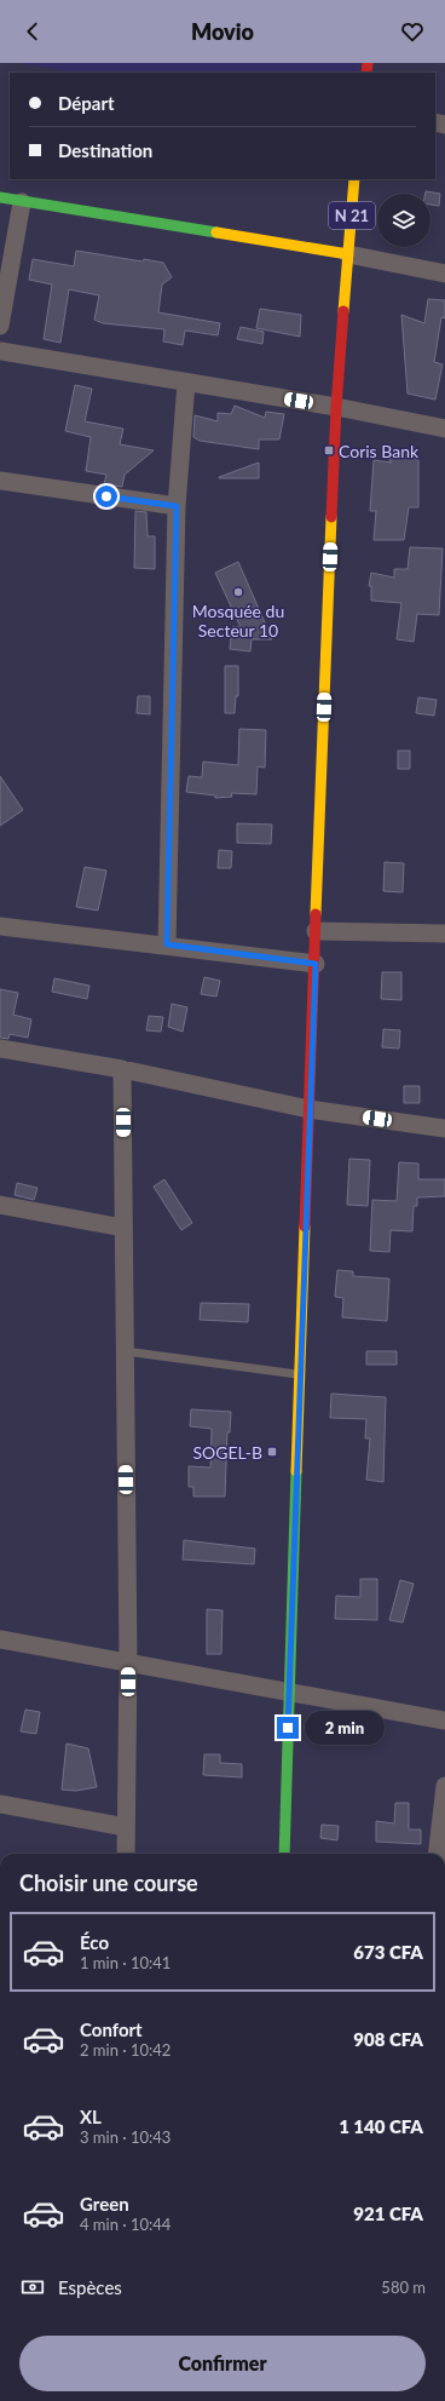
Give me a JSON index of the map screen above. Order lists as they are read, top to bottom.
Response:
{
  "streets": {
    "main road": ["N 21"]
  },
  "places": {
    "transit": ["Coris Bank", "SOGEL-B"],
    "other": ["Mosquée du Secteur 10"]
  },
  "page": {
    "header": "Movio",
    "banner": ["Départ", "Destination"],
    "bubble": "2 min",
    "heading": "Choisir une course",
    "list": [
      {
        "name": "Éco",
        "note": "1 min · 10:41",
        "value": "673 CFA"
      },
      {
        "name": "Confort",
        "note": "2 min · 10:42",
        "value": "908 CFA"
      },
      {
        "name": "XL",
        "note": "3 min · 10:43",
        "value": "1 140 CFA"
      },
      {
        "name": "Green",
        "note": "4 min · 10:44",
        "value": "921 CFA"
      }
    ],
    "pay": ["Espèces", "580 m"],
    "buttons": "Confirmer"
  }
}
